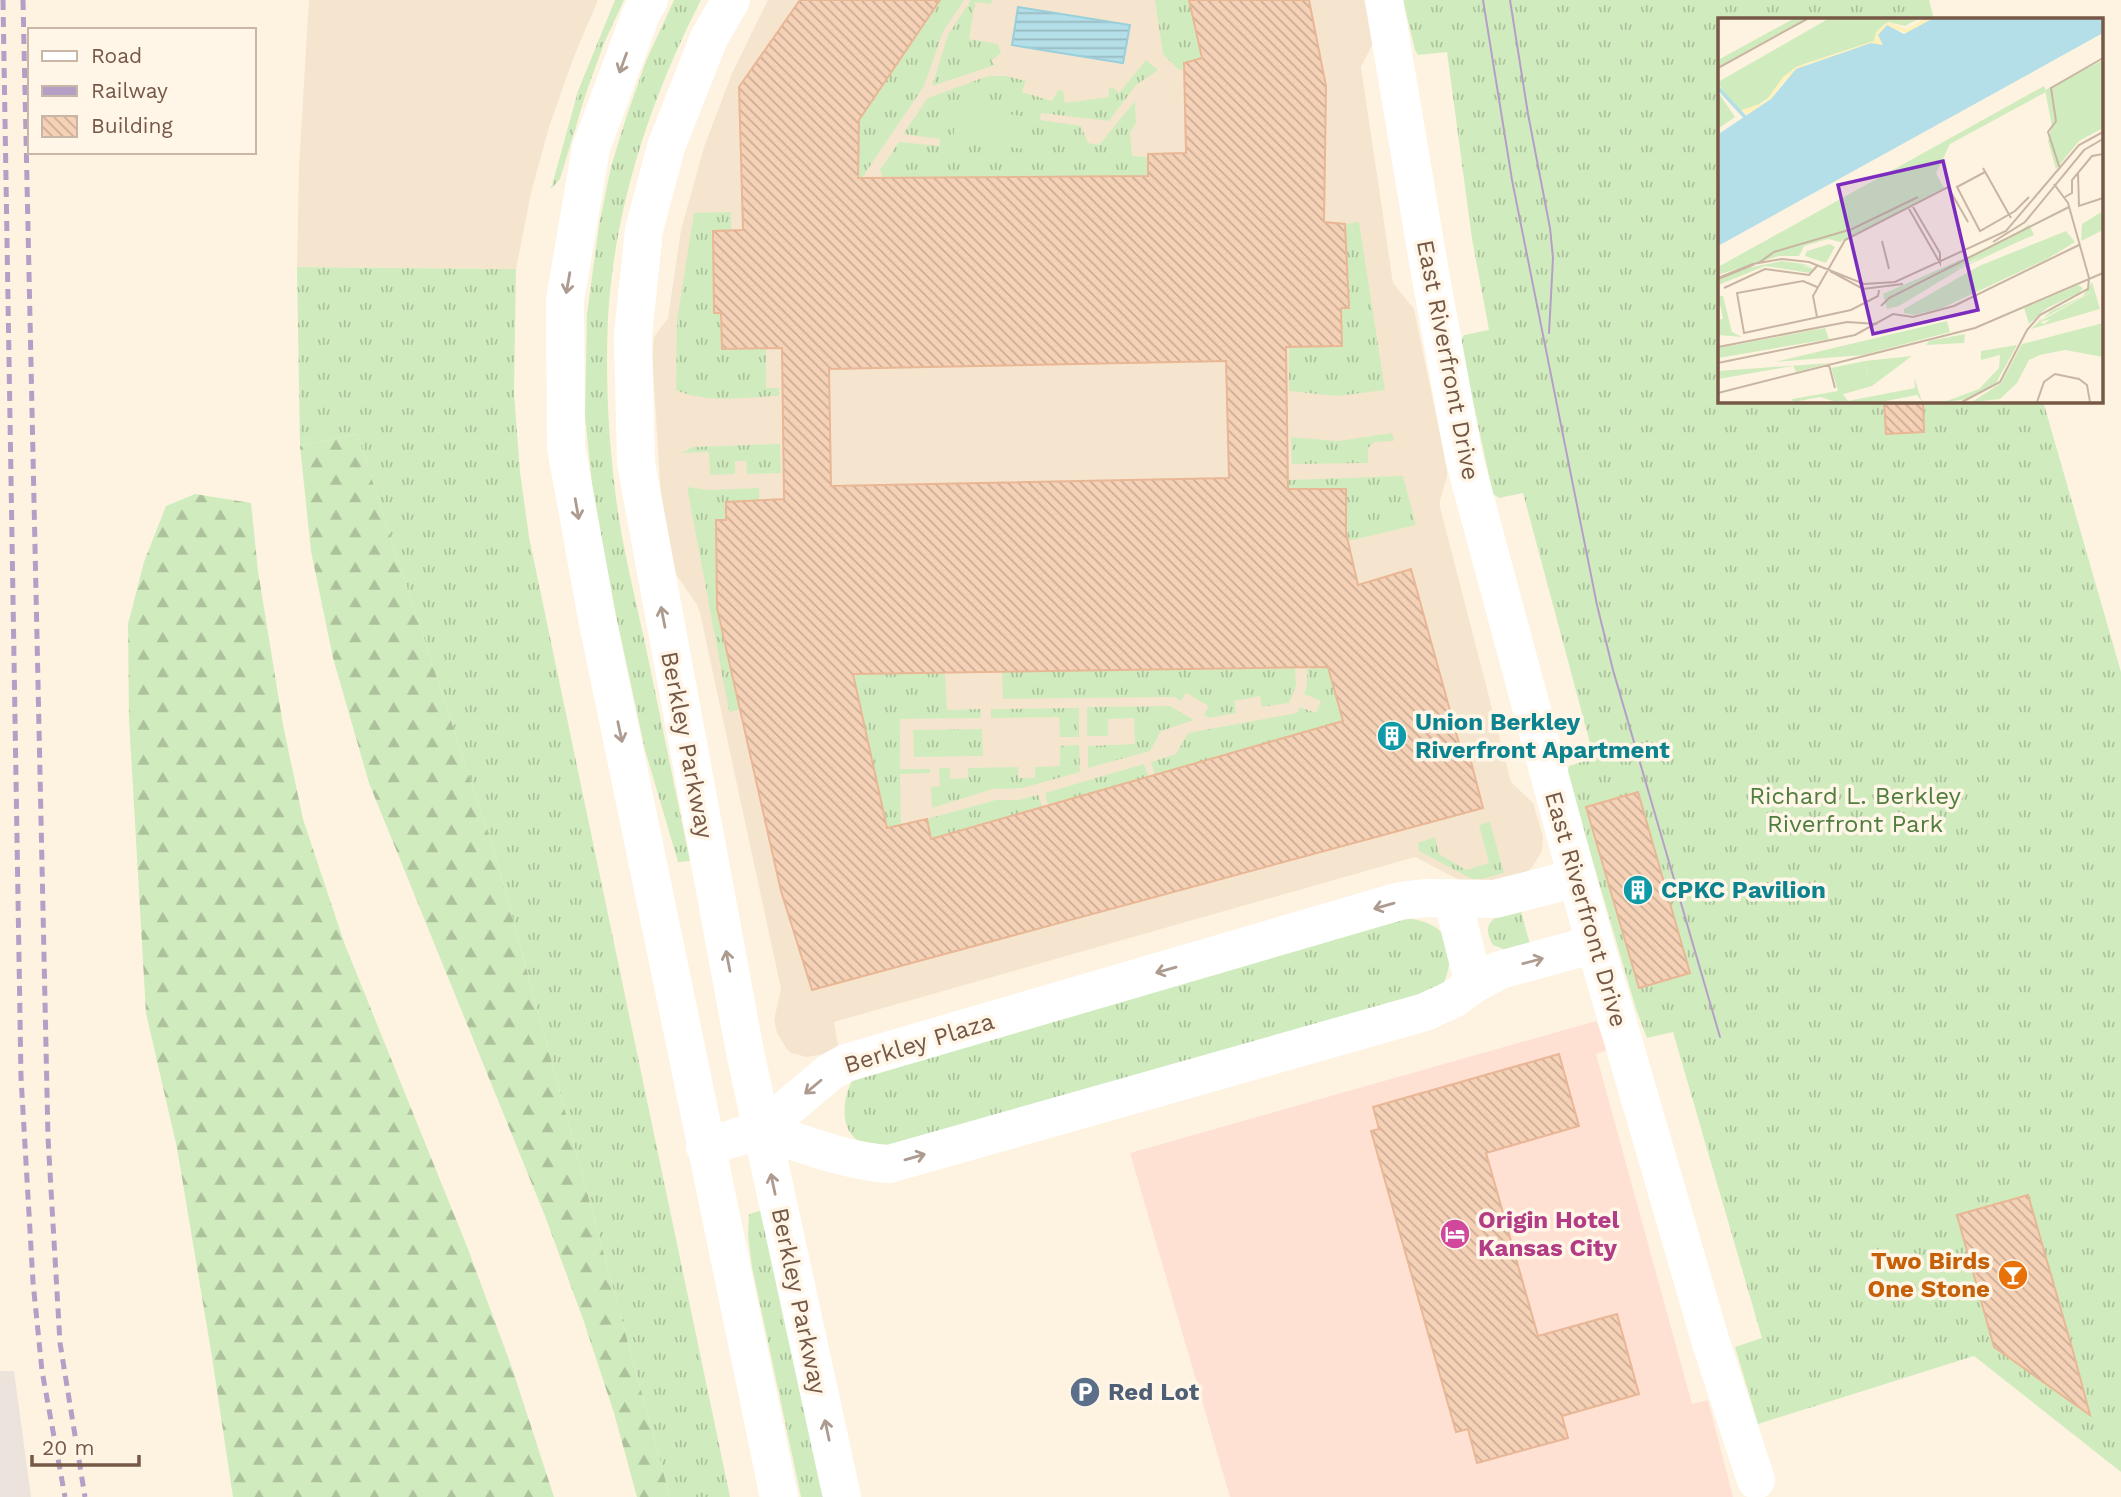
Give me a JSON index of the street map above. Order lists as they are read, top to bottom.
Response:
{
  "streets": {
    "street": ["East Riverfront Drive", "Berkley Parkway", "Berkley Plaza"]
  },
  "crossings": [
    ["East Riverfront Drive", "Berkley Plaza"],
    ["Berkley Parkway", "Berkley Plaza"]
  ],
  "parks": ["Richard L. Berkley Riverfront Park"],
  "places": {
    "building": ["Union Berkley Riverfront Apartment", "CPKC Pavilion"],
    "hotel": ["Origin Hotel Kansas City"],
    "bar": ["Two Birds One Stone"],
    "parking": ["Red Lot"]
  },
  "legend": ["Road", "Railway", "Building"],
  "scale_bar": "20 m"
}
